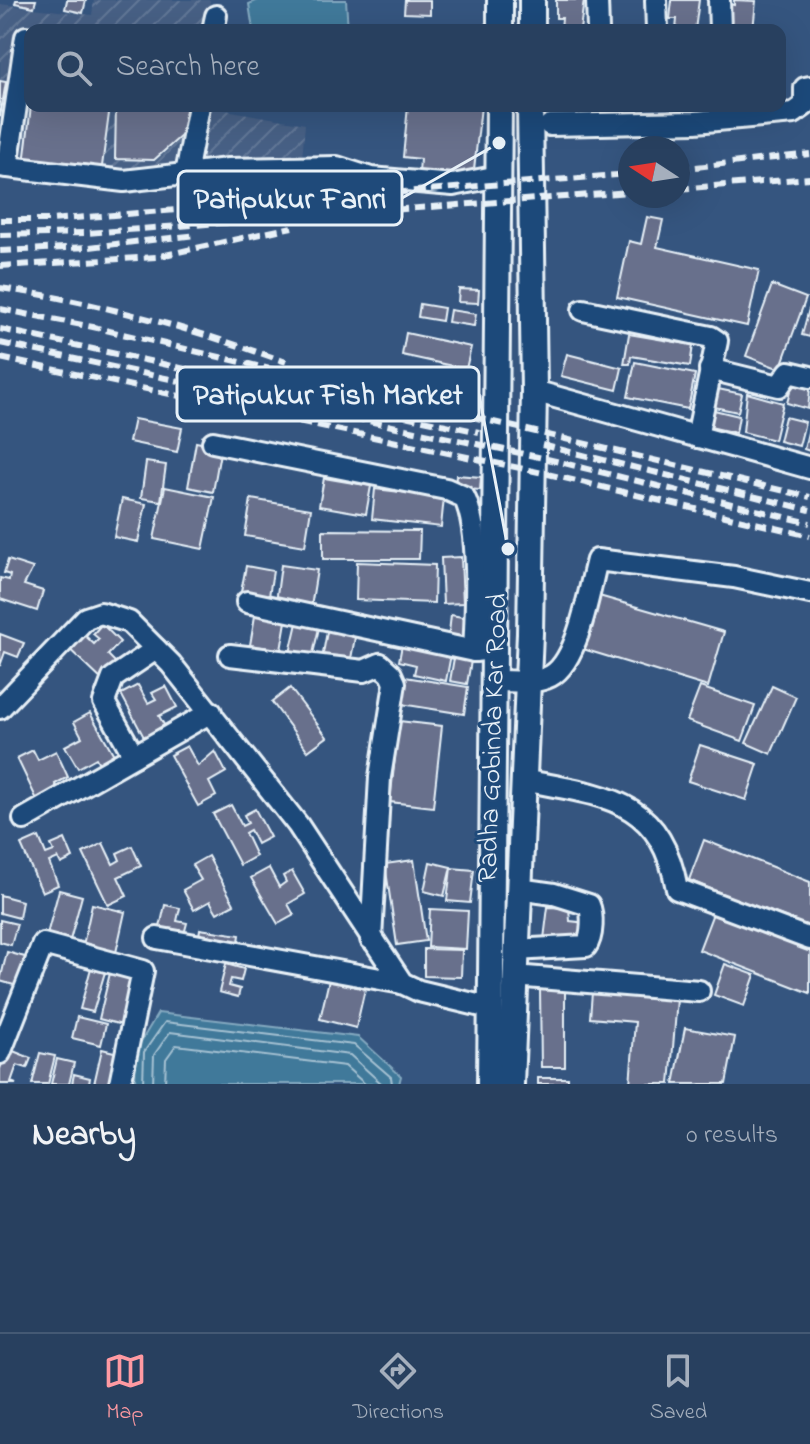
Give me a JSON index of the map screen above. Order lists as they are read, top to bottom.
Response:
{
  "streets": {
    "main road": ["Radha Gobinda Kar Road"]
  },
  "places": ["Patipukur Fanri", "Patipukur Fish Market"],
  "north": "left",
  "page": {
    "search": "Search here",
    "heading": ["Nearby", "0 results"],
    "nav": ["Map", "Directions", "Saved"]
  }
}
